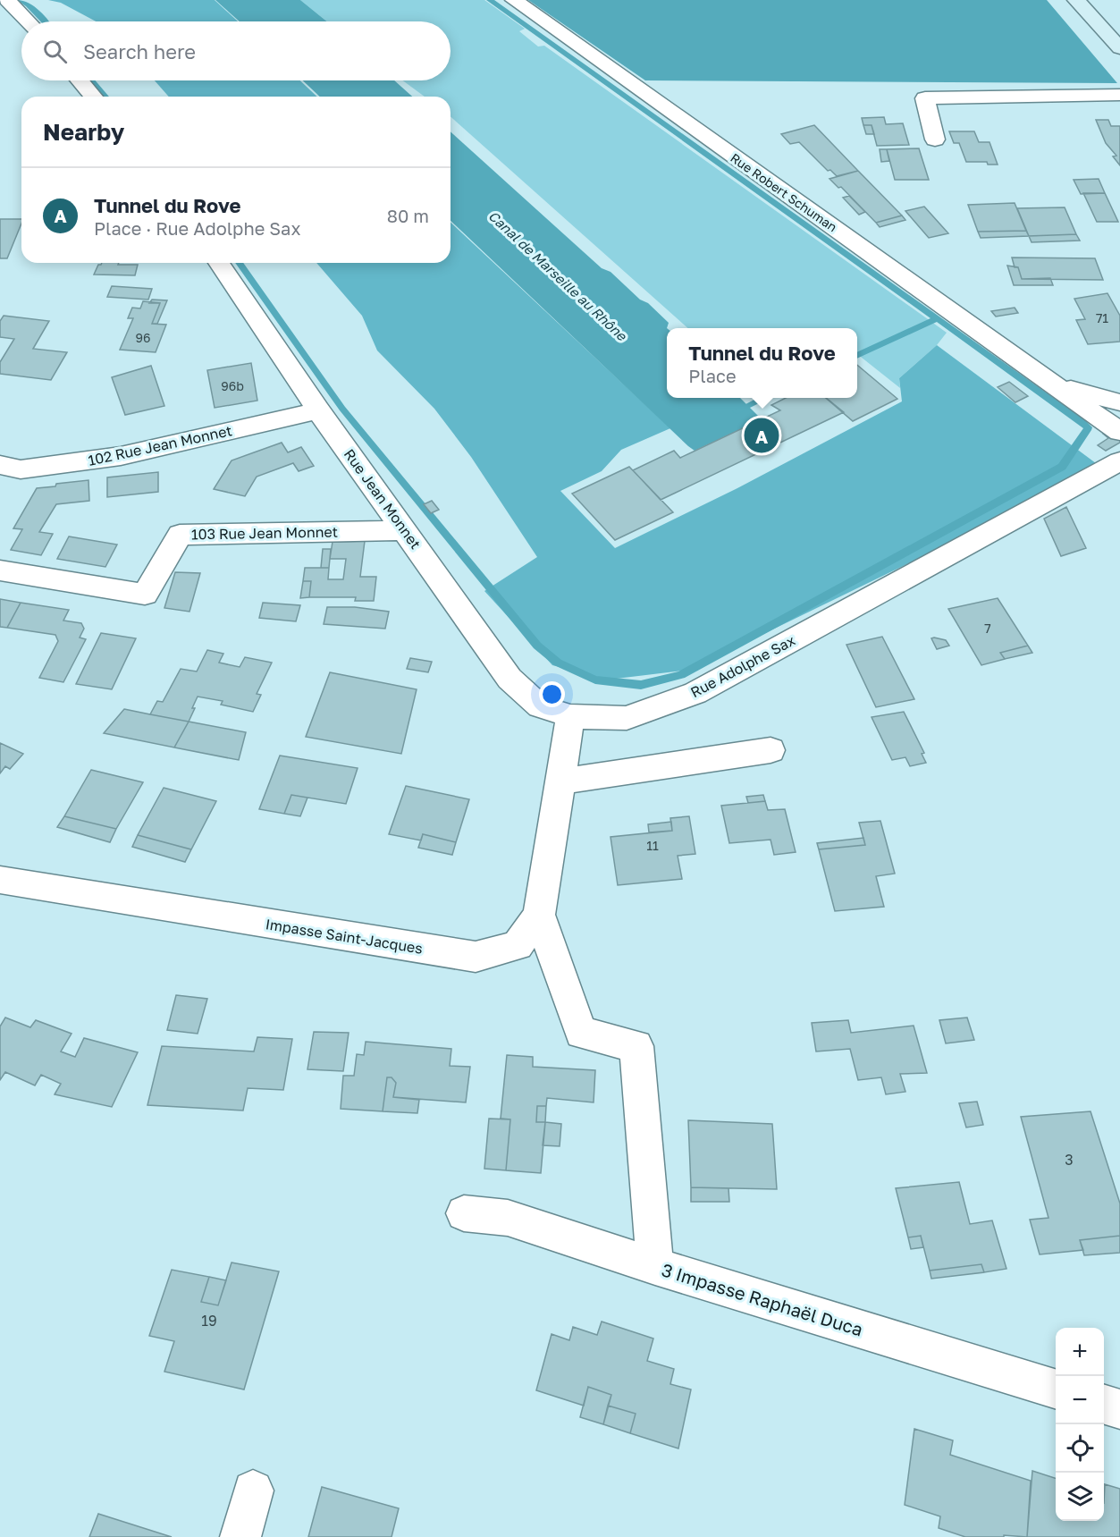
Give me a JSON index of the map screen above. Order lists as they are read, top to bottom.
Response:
{
  "streets": {
    "street": [
      "Rue Robert Schuman",
      "102 Rue Jean Monnet",
      "Rue Jean Monnet",
      "103 Rue Jean Monnet",
      "Rue Adolphe Sax",
      "Impasse Saint-Jacques",
      "3 Impasse Raphaël Duca"
    ]
  },
  "crossings": [
    ["102 Rue Jean Monnet", "Rue Jean Monnet"],
    ["Rue Jean Monnet", "103 Rue Jean Monnet"],
    ["Rue Jean Monnet", "Rue Adolphe Sax"]
  ],
  "water": ["Canal de Marseille au Rhône"],
  "house_numbers": [
    "71",
    "96",
    "96b",
    "7",
    "11",
    "3",
    "19"
  ],
  "page": {
    "search": "Search here",
    "heading": "Nearby",
    "list": [
      {
        "mark": "A",
        "name": "Tunnel du Rove",
        "note": "Place · Rue Adolphe Sax",
        "value": "80 m"
      }
    ],
    "popup": ["Tunnel du Rove", "Place"],
    "pins": "A",
    "map_buttons": ["+", "−"]
  }
}
